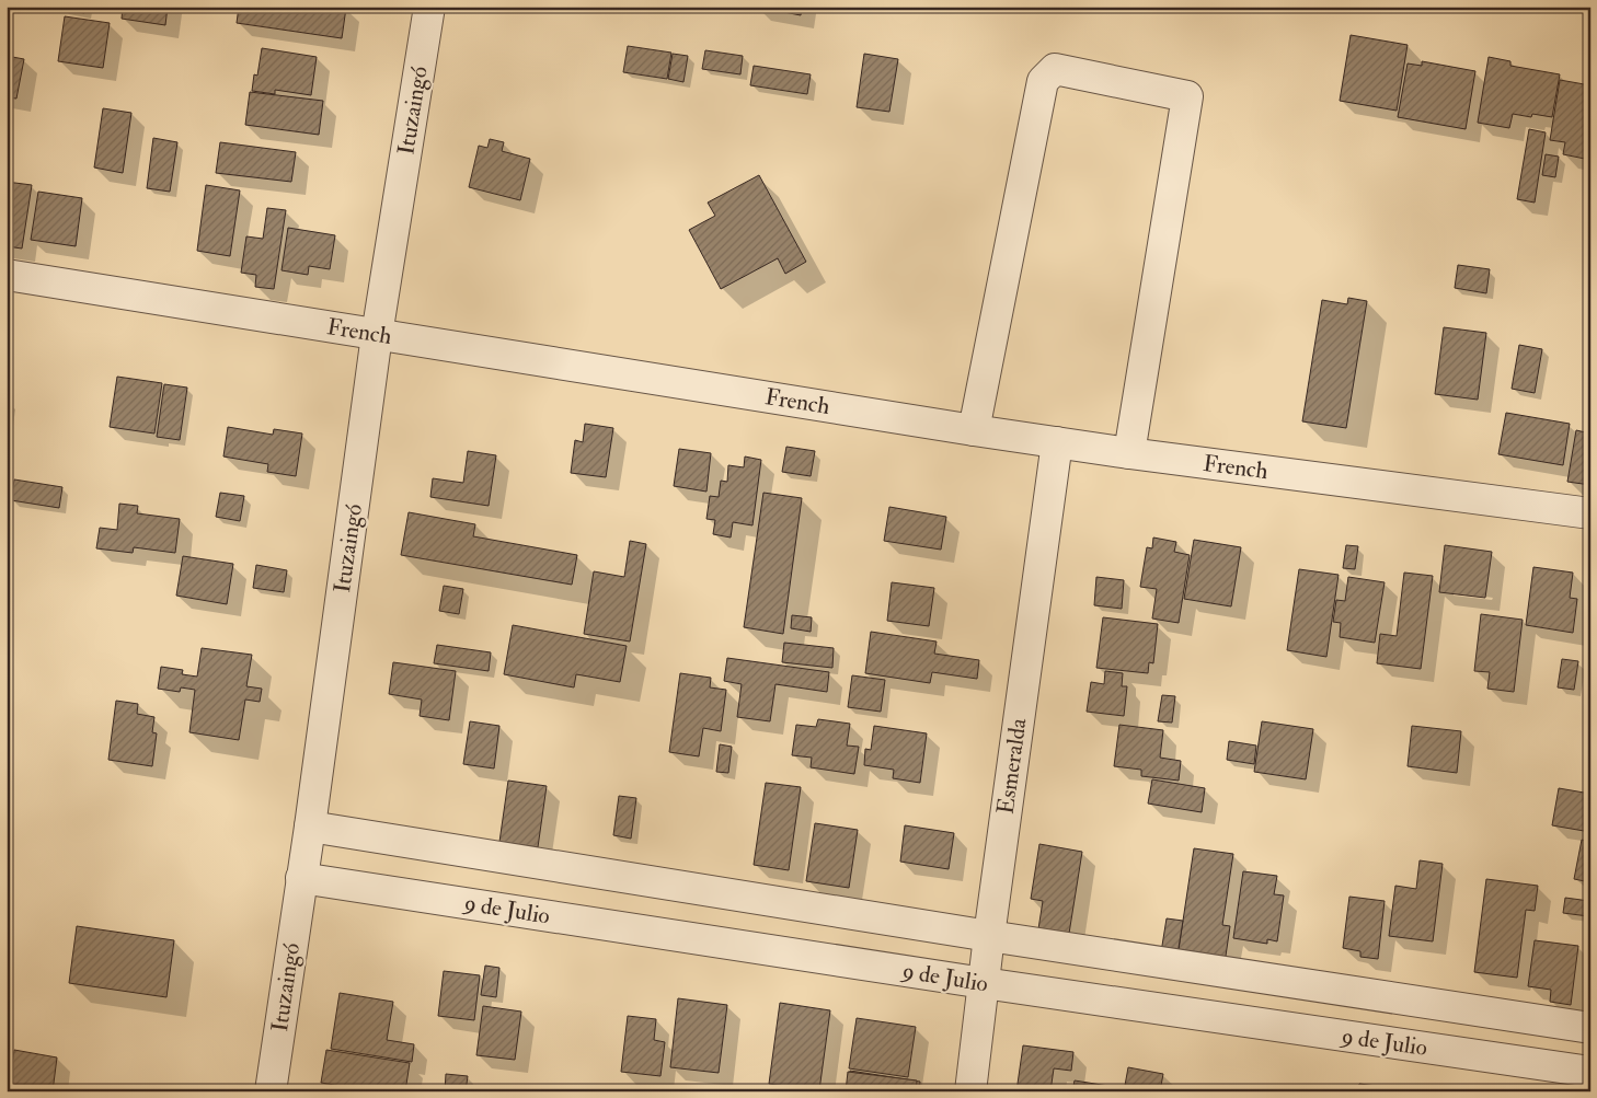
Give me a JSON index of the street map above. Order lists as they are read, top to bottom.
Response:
{
  "streets": {
    "street": [
      "Ituzaingó",
      "French",
      "Esmeralda",
      "9 de Julio"
    ]
  },
  "crossings": [
    ["Ituzaingó", "French"],
    ["Ituzaingó", "9 de Julio"],
    ["French", "Esmeralda"],
    ["Esmeralda", "9 de Julio"]
  ]
}
